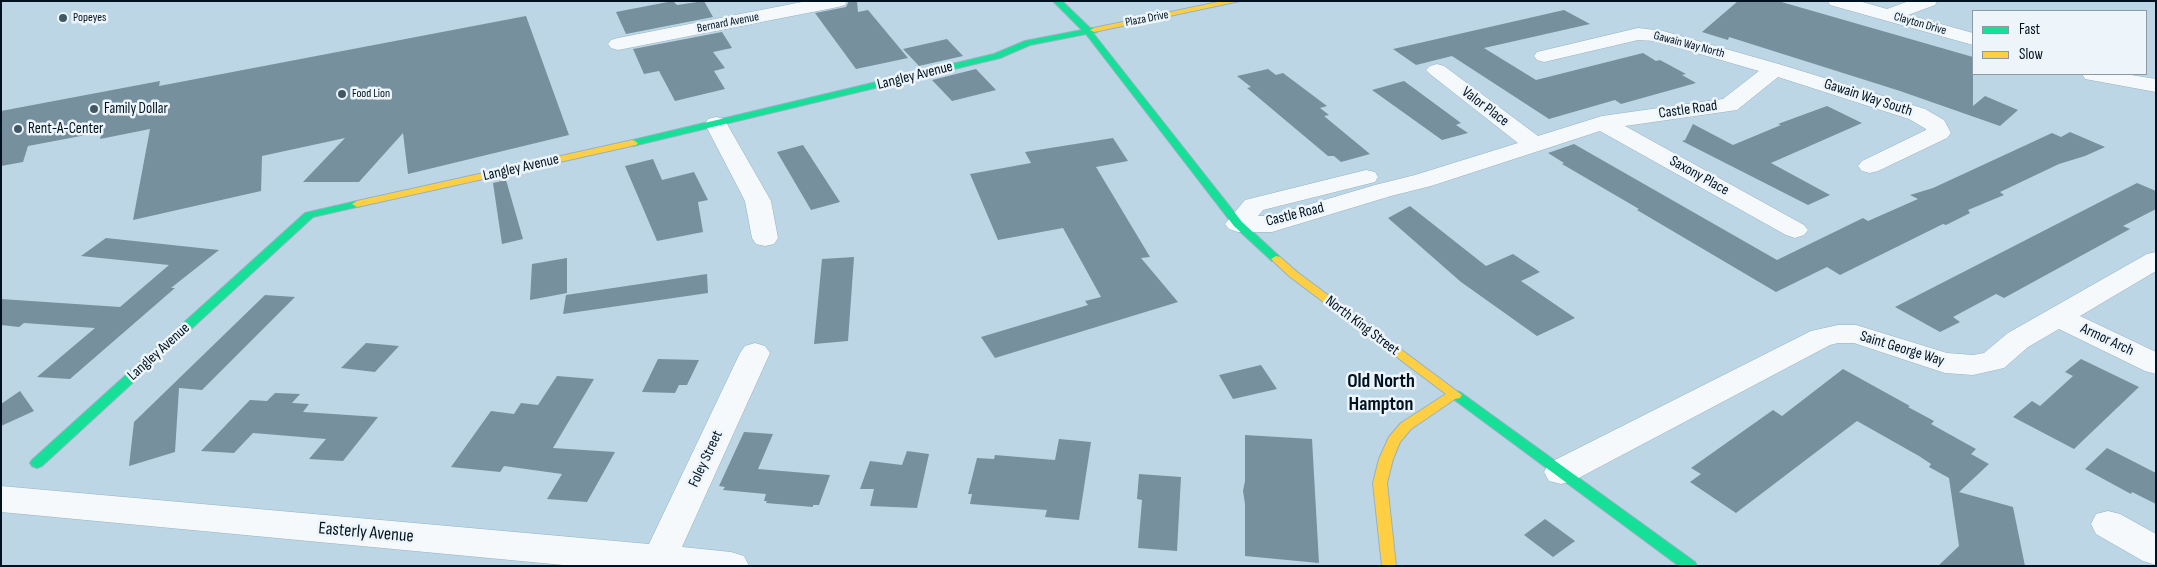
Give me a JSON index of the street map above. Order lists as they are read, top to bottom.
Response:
{
  "streets": {
    "street": [
      "Plaza Drive",
      "Bernard Avenue",
      "Clayton Drive",
      "Gawain Way North",
      "Langley Avenue",
      "Gawain Way South",
      "Valor Place",
      "Castle Road",
      "Saxony Place",
      "North King Street",
      "Armor Arch",
      "Saint George Way",
      "Foley Street",
      "Easterly Avenue"
    ]
  },
  "crossings": [
    ["Plaza Drive", "Langley Avenue"],
    ["Plaza Drive", "North King Street"],
    ["Gawain Way North", "Gawain Way South"],
    ["Gawain Way North", "Castle Road"],
    ["Langley Avenue", "North King Street"],
    ["Gawain Way South", "Castle Road"],
    ["Valor Place", "Castle Road"],
    ["Castle Road", "Saxony Place"],
    ["Castle Road", "North King Street"],
    ["North King Street", "Saint George Way"],
    ["Armor Arch", "Saint George Way"],
    ["Foley Street", "Easterly Avenue"]
  ],
  "districts": ["Old North Hampton"],
  "places": [
    "Popeyes",
    "Food Lion",
    "Family Dollar",
    "Rent-A-Center"
  ],
  "legend": ["Fast", "Slow"]
}
